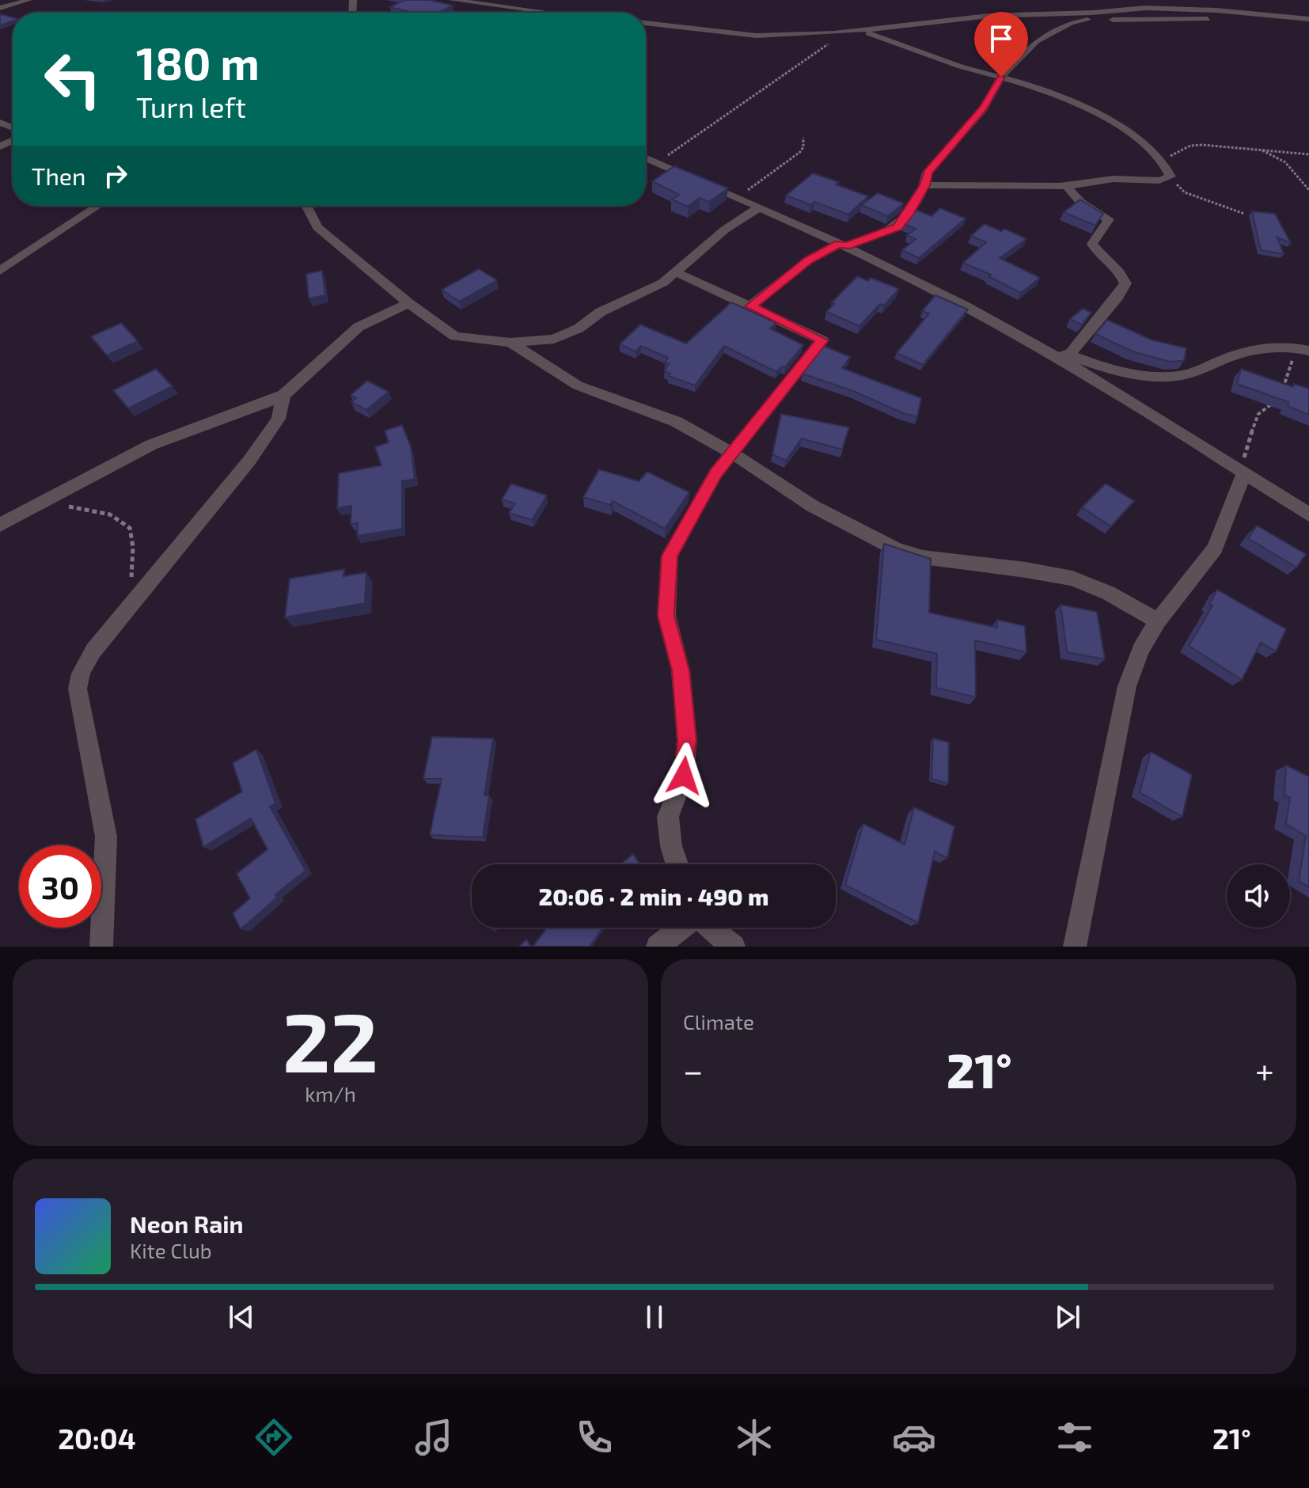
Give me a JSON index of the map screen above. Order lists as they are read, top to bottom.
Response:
{
  "page": {
    "turn": ["180 m", "Turn left"],
    "then": "Then",
    "limit": "30",
    "trip": "20:06 · 2 min · 490 m",
    "tile": [
      ["22", "km/h"],
      "Climate"
    ],
    "heat": ["−", "21°", "+"],
    "song": ["Neon Rain", "Kite Club"],
    "tabs": ["20:04", "21°"]
  }
}
